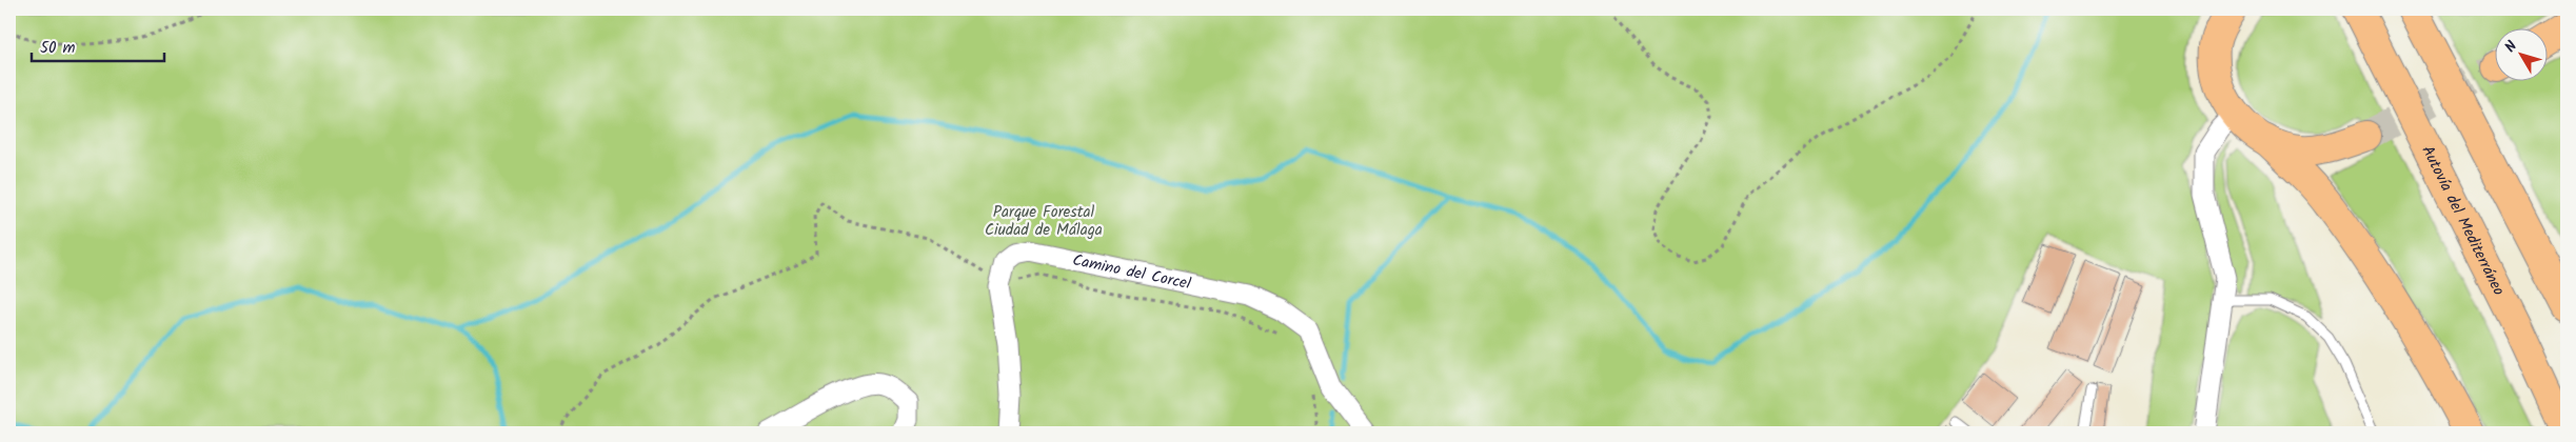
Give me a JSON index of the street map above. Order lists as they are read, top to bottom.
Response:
{
  "streets": {
    "main road": ["Autovía del Mediterráneo"],
    "street": ["Camino del Corcel"]
  },
  "parks": ["Parque Forestal Ciudad de Málaga"],
  "scale_bar": "50 m",
  "north": "top left"
}
